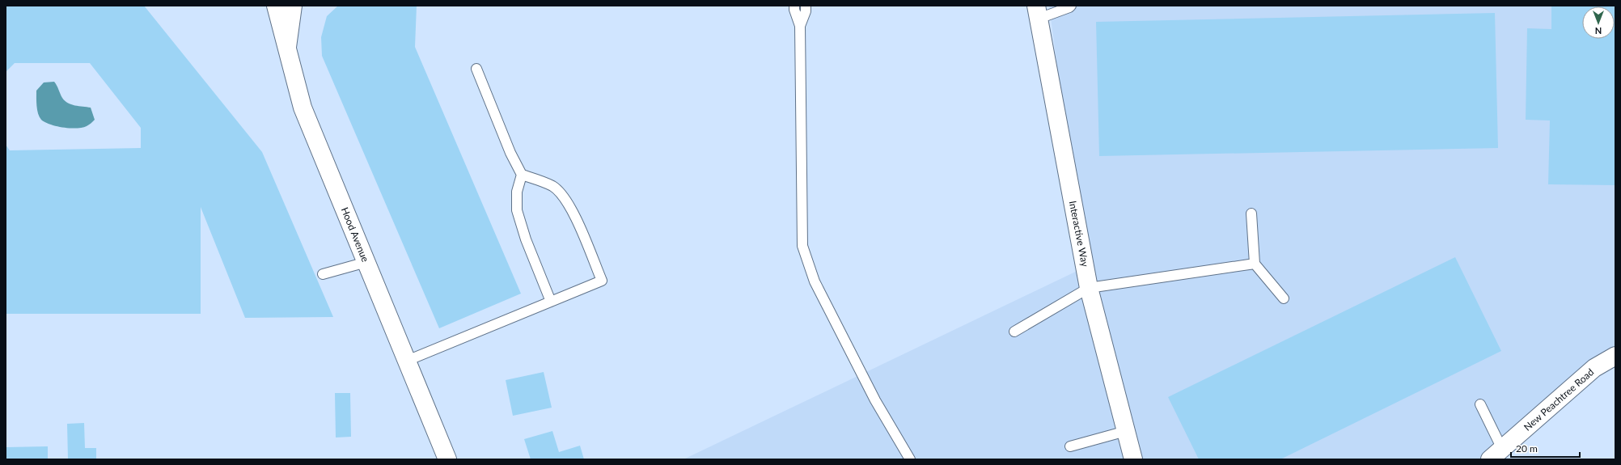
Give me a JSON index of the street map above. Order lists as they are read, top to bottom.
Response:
{
  "streets": {
    "street": ["Interactive Way", "Hood Avenue", "New Peachtree Road"]
  },
  "scale_bar": "20 m",
  "north": "bottom"
}
